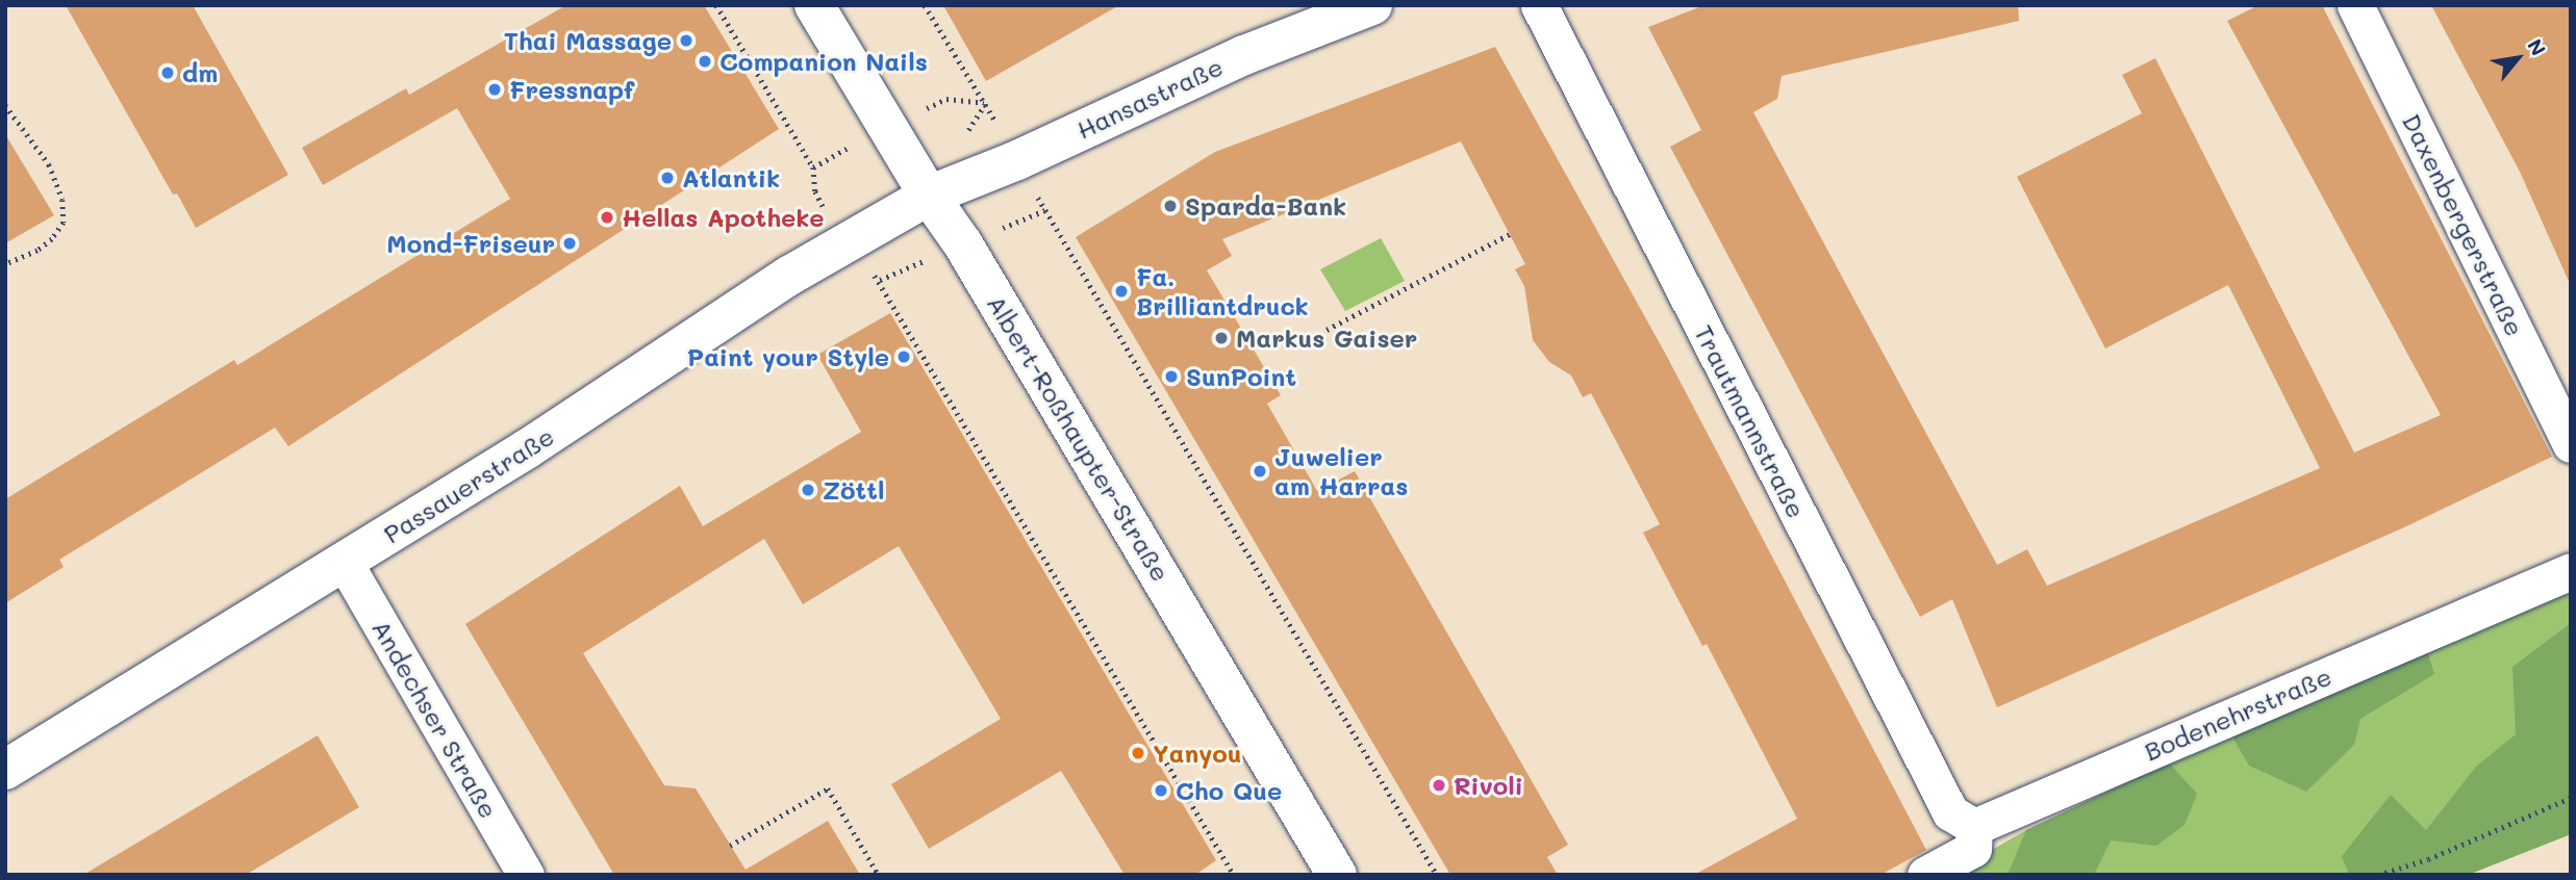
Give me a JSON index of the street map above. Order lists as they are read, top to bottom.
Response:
{
  "streets": {
    "street": [
      "Hansastraße",
      "Daxenbergerstraße",
      "Trautmannstraße",
      "Albert-Roßhaupter-Straße",
      "Passauerstraße",
      "Bodenehrstraße",
      "Andechser Straße"
    ]
  },
  "crossings": [
    ["Hansastraße", "Albert-Roßhaupter-Straße"],
    ["Hansastraße", "Passauerstraße"],
    ["Trautmannstraße", "Bodenehrstraße"],
    ["Albert-Roßhaupter-Straße", "Passauerstraße"],
    ["Passauerstraße", "Andechser Straße"]
  ],
  "places": [
    "Thai Massage",
    "Companion Nails",
    "dm",
    "Fressnapf",
    "Atlantik",
    "Sparda-Bank",
    "Hellas Apotheke",
    "Mond-Friseur",
    "Fa. Brilliantdruck",
    "Markus Gaiser",
    "Paint your Style",
    "SunPoint",
    "Juwelier am Harras",
    "Zöttl",
    "Yanyou",
    "Rivoli",
    "Cho Que"
  ],
  "north": "top right"
}
